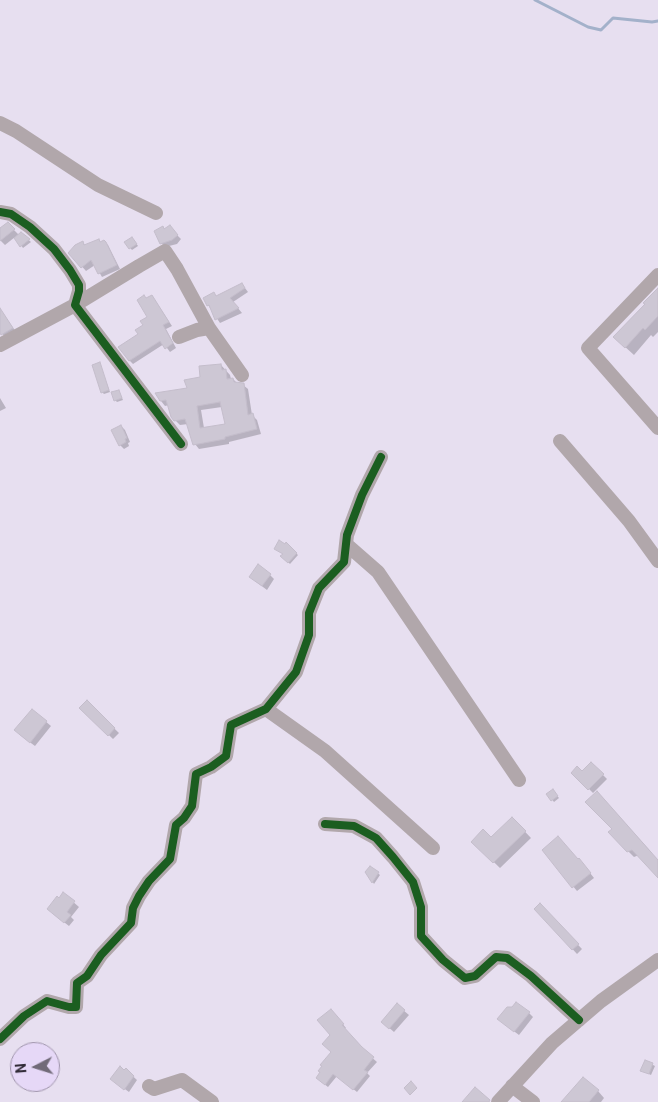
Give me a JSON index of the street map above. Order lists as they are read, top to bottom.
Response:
{
  "north": "left"
}
